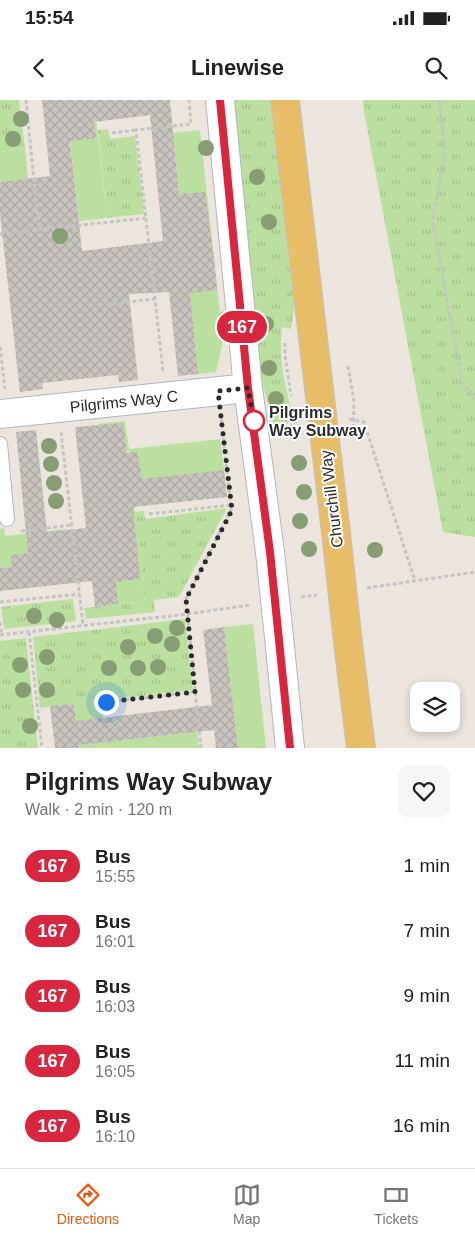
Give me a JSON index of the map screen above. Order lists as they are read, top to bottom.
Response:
{
  "streets": {
    "main road": ["Churchill Way"],
    "street": ["Pilgrims Way C"]
  },
  "places": ["Pilgrims Way Subway"],
  "lines": ["bus line 167"],
  "page": {
    "status": "15:54",
    "header": "Linewise",
    "on_map": "167",
    "heading": ["Pilgrims Way Subway", "Walk · 2 min · 120 m"],
    "list": [
      {
        "mark": "167",
        "name": "Bus",
        "note": "15:55",
        "value": "1 min"
      },
      {
        "mark": "167",
        "name": "Bus",
        "note": "16:01",
        "value": "7 min"
      },
      {
        "mark": "167",
        "name": "Bus",
        "note": "16:03",
        "value": "9 min"
      },
      {
        "mark": "167",
        "name": "Bus",
        "note": "16:05",
        "value": "11 min"
      },
      {
        "mark": "167",
        "name": "Bus",
        "note": "16:10",
        "value": "16 min"
      }
    ],
    "tabs": ["Directions", "Map", "Tickets"]
  }
}
